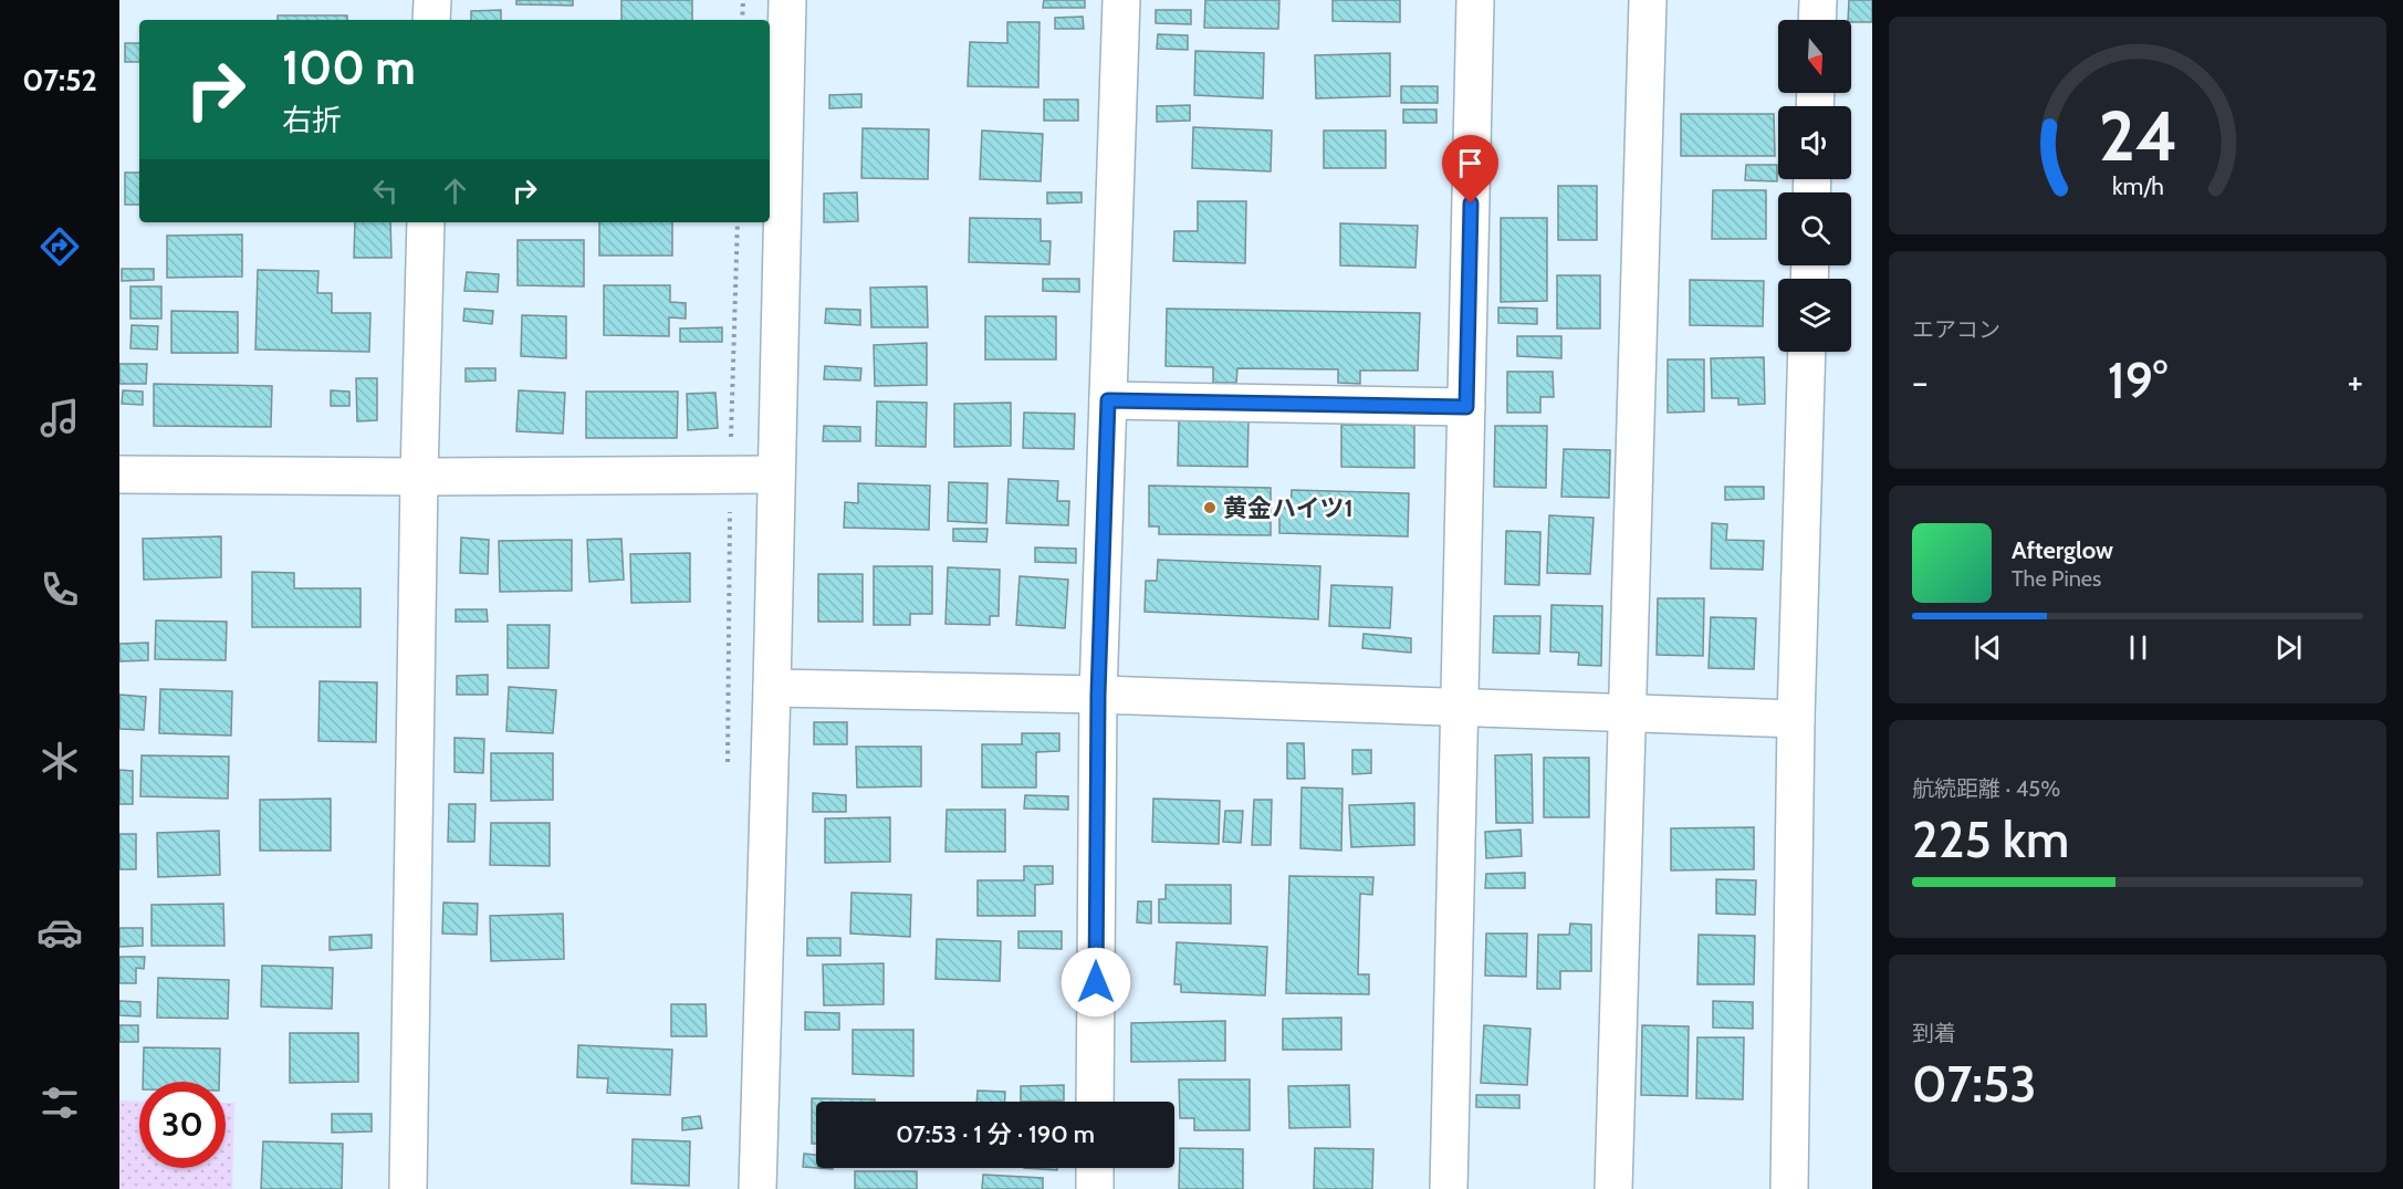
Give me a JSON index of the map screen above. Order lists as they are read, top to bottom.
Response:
{
  "places": ["黄金ハイツ1"],
  "north": "bottom",
  "page": {
    "tabs": "07:52",
    "turn": ["100 m", "右折"],
    "tile": [
      "エアコン",
      ["航続距離 · 45%", "225 km"],
      ["到着", "07:53"]
    ],
    "heat": ["−", "19°", "+"],
    "song": ["Afterglow", "The Pines"],
    "limit": "30",
    "trip": "07:53 · 1 分 · 190 m",
    "gauge": ["24", "km/h"]
  }
}
